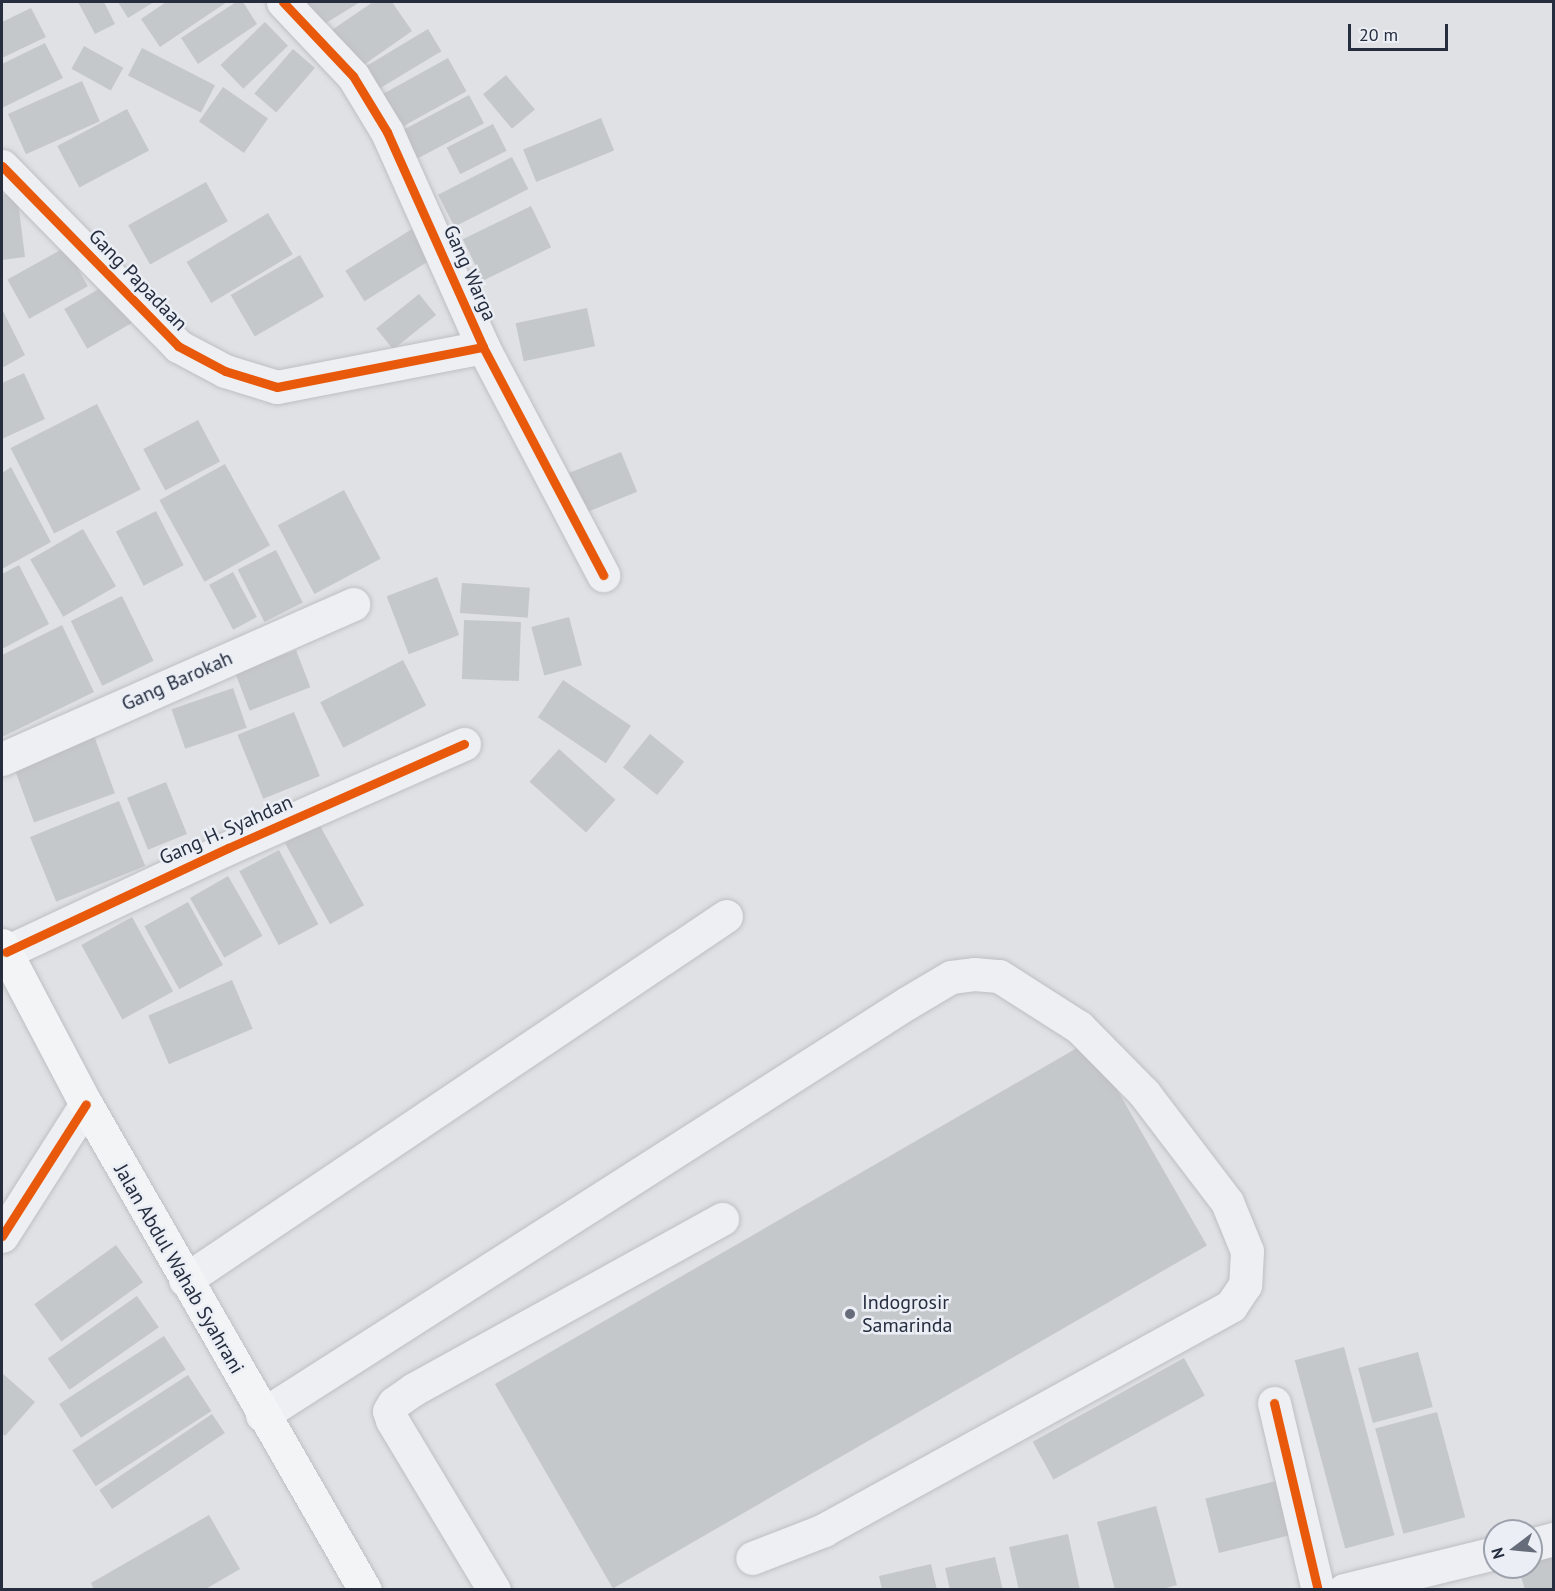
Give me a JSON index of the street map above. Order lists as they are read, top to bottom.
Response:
{
  "streets": {
    "highway": ["Jalan Abdul Wahab Syahrani"],
    "street": [
      "Gang Warga",
      "Gang Papadaan",
      "Gang Barokah",
      "Gang H. Syahdan"
    ]
  },
  "crossings": [
    ["Gang Warga", "Gang Papadaan"],
    ["Gang H. Syahdan", "Jalan Abdul Wahab Syahrani"]
  ],
  "places": ["Indogrosir Samarinda"],
  "scale_bar": "20 m",
  "north": "left"
}
